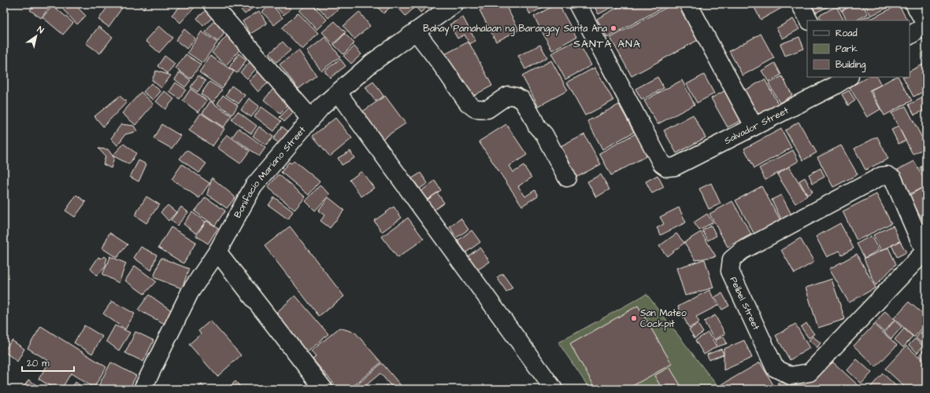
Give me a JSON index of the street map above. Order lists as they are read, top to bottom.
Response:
{
  "streets": {
    "street": ["Salvador Street", "Bonifacio Mariano Street", "Pelbel Street"]
  },
  "districts": ["SANTA ANA"],
  "places": ["Bahay Pamahalaan ng Barangay Santa Ana", "San Mateo Cockpit"],
  "legend": ["Road", "Park", "Building"],
  "scale_bar": "20 m",
  "north": "top right"
}
